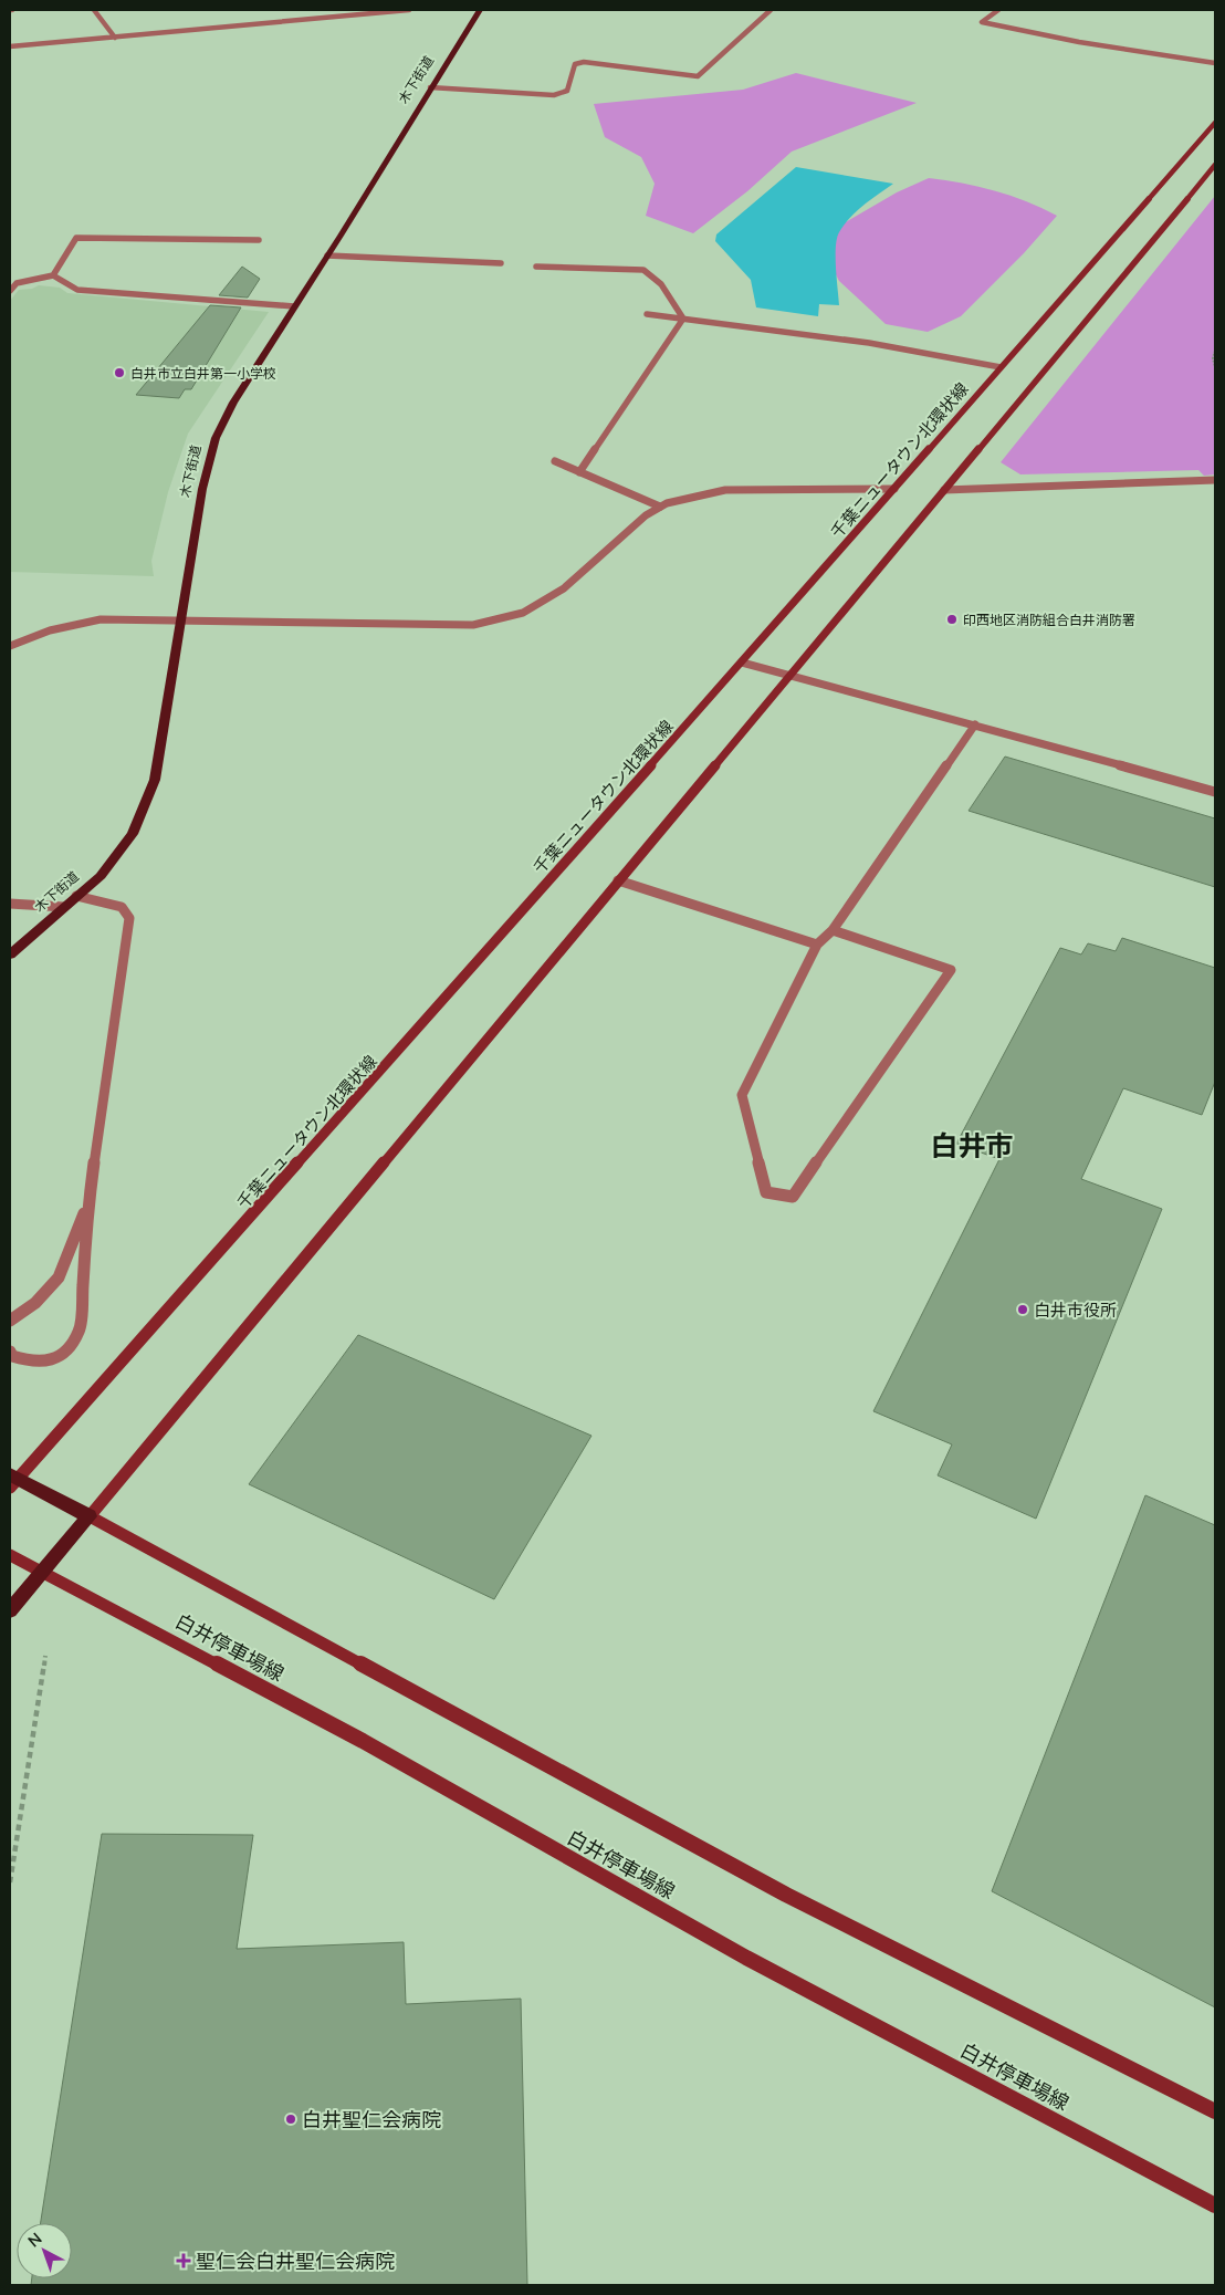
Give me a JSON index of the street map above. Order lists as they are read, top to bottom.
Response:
{
  "streets": {
    "main road": ["木下街道", "千葉ニュータウン北環状線", "白井停車場線"]
  },
  "districts": ["白井市"],
  "places": {
    "other": [
      "白井市立白井第一小学校",
      "印西地区消防組合白井消防署",
      "白井市役所",
      "白井聖仁会病院"
    ],
    "health": ["聖仁会白井聖仁会病院"]
  },
  "north": "top left"
}
